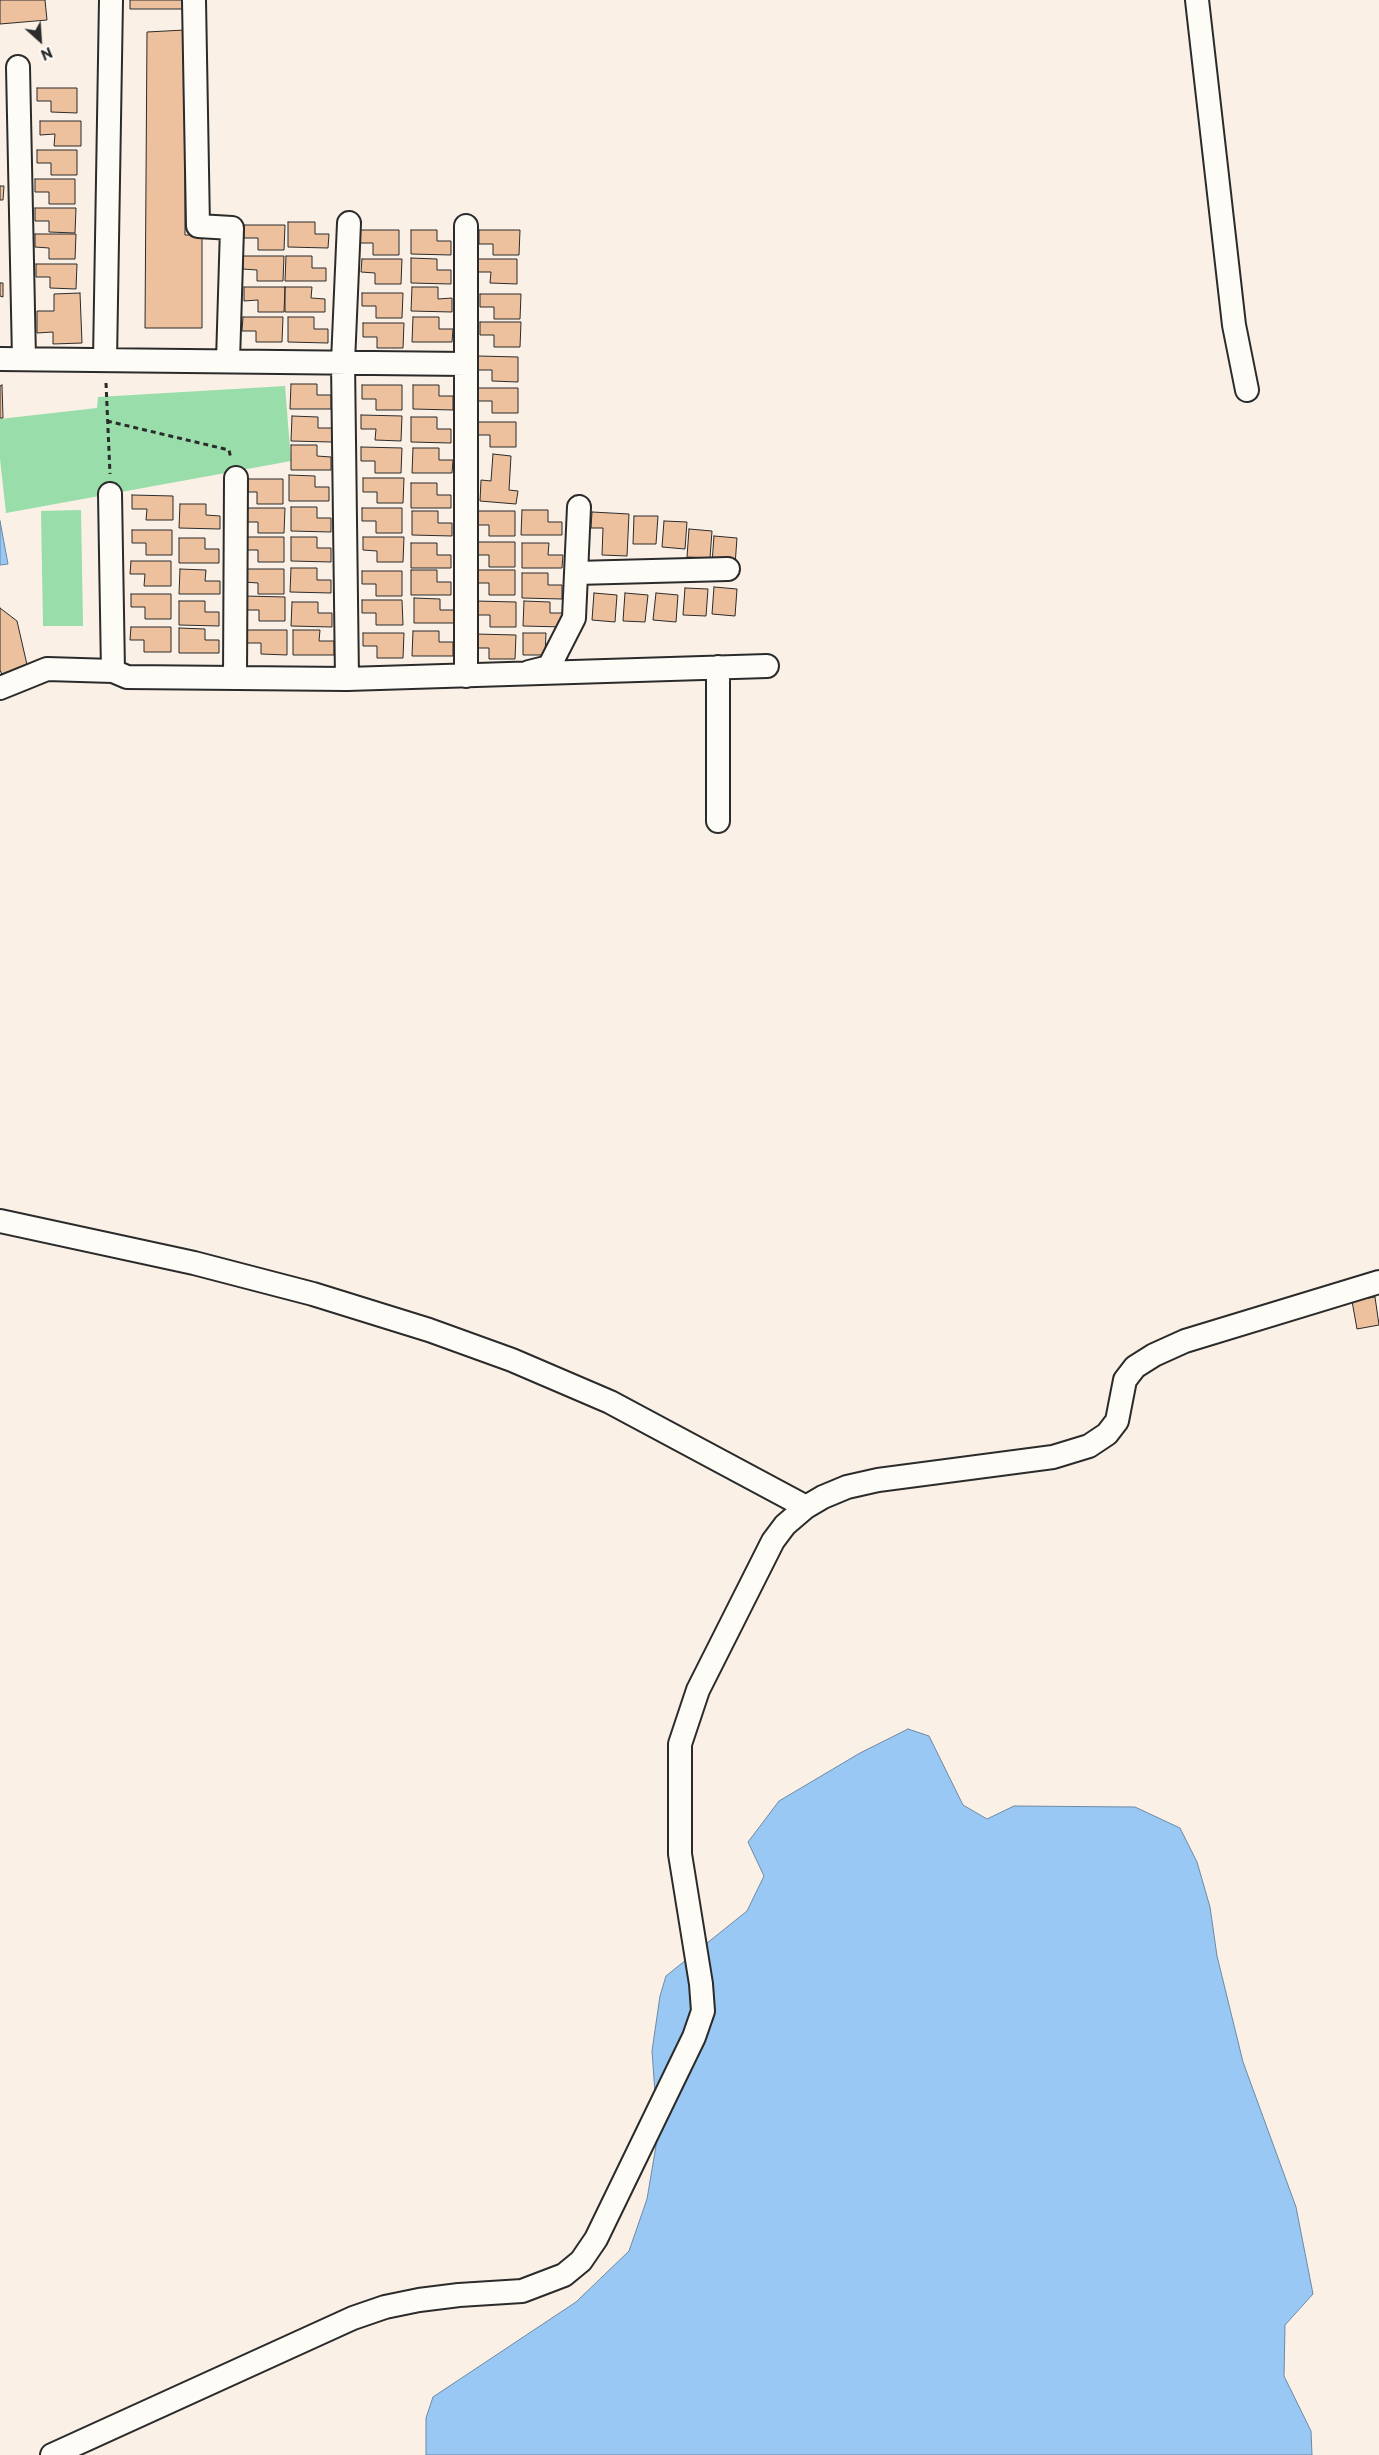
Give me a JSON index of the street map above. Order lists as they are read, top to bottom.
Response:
{
  "north": "bottom right"
}
